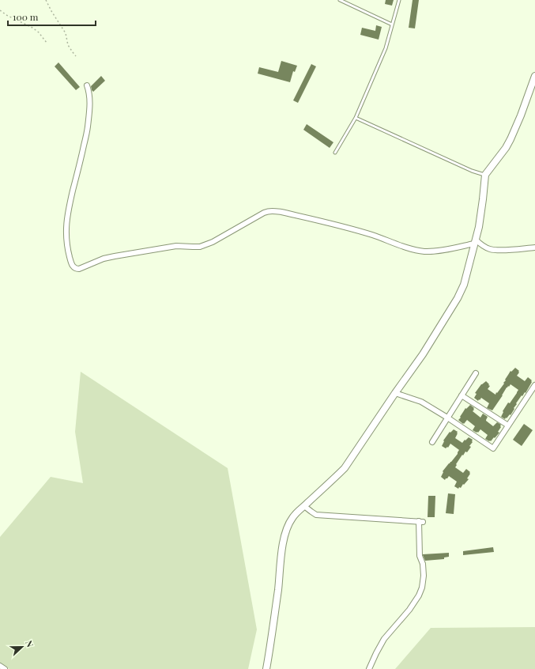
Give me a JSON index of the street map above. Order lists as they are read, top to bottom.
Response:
{
  "scale_bar": "100 m",
  "north": "right"
}
